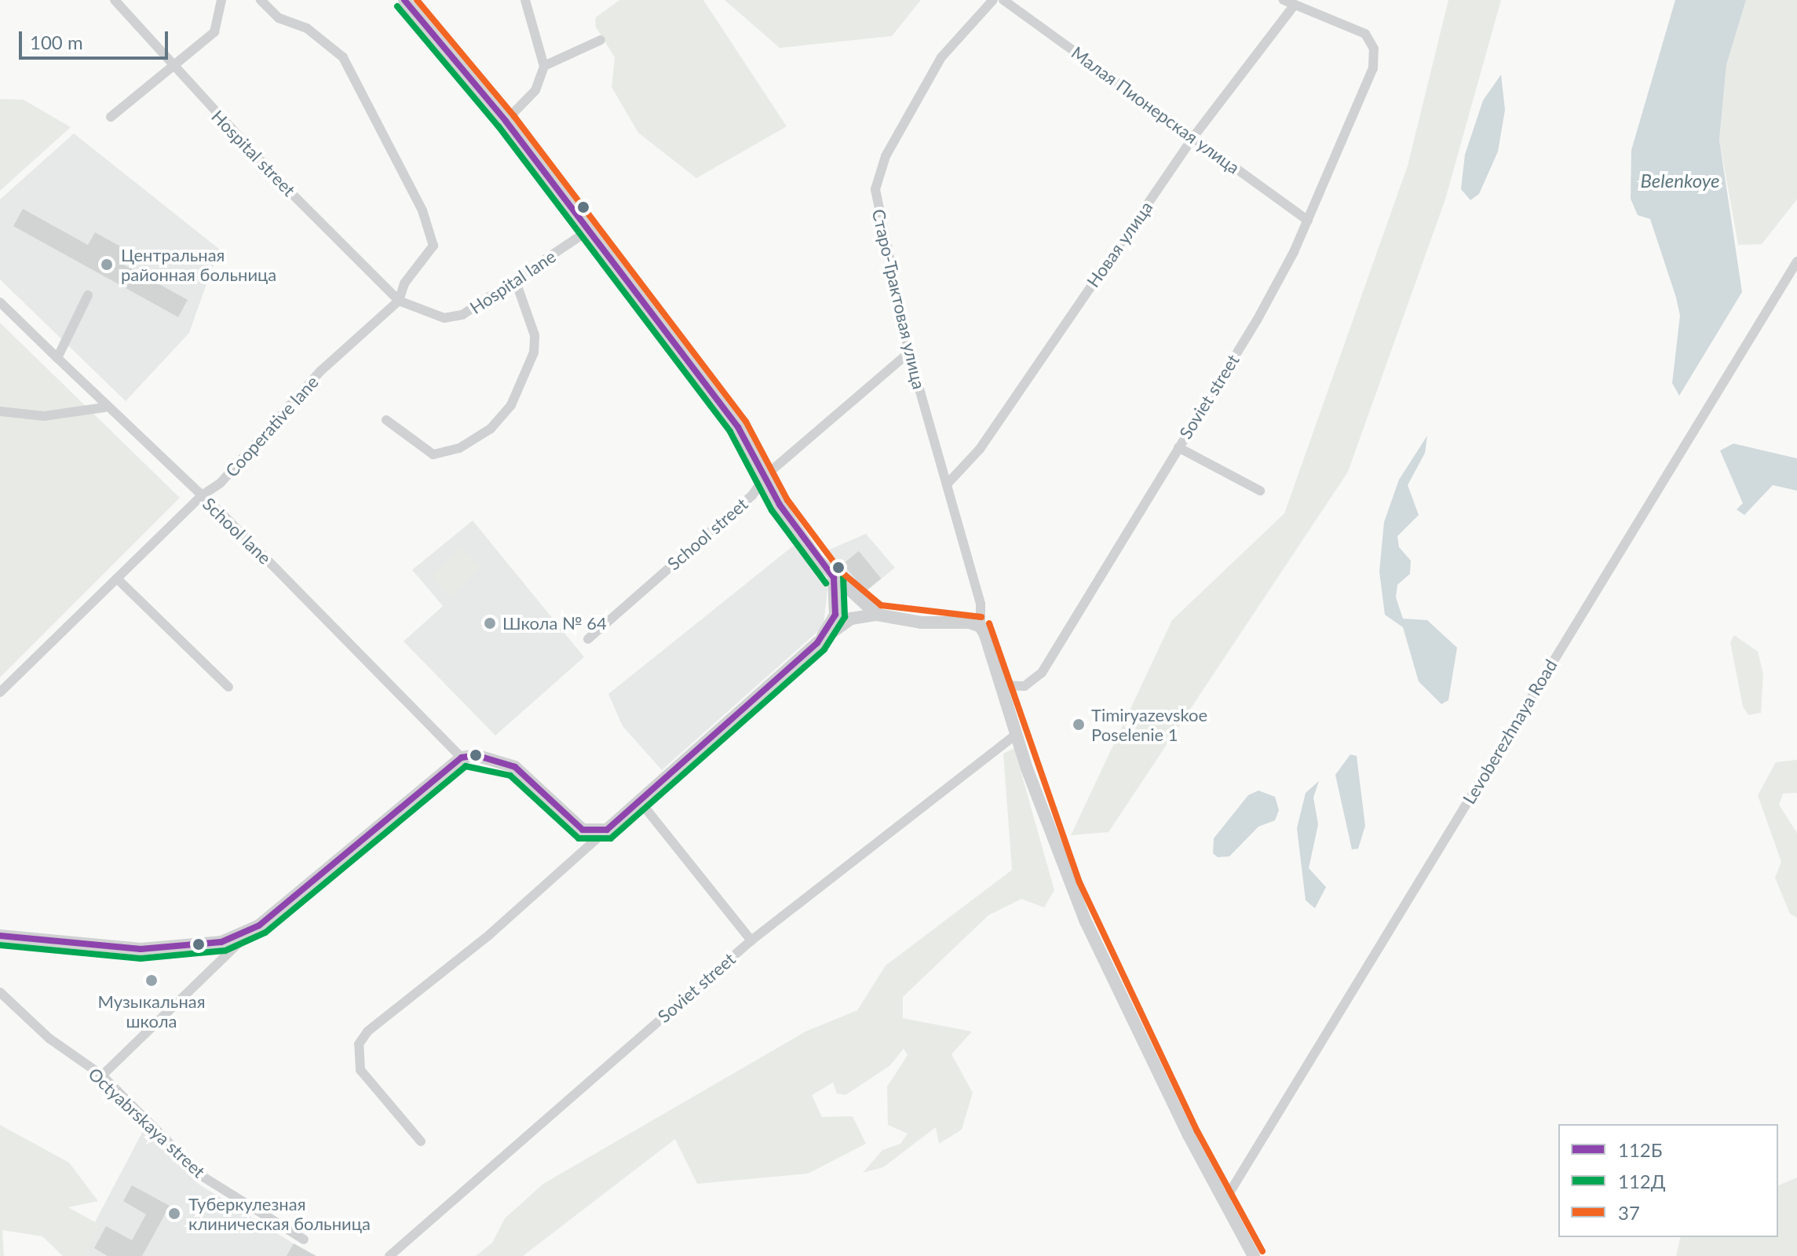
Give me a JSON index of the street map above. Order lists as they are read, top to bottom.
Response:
{
  "streets": {
    "street": [
      "Малая Пионерская улица",
      "Hospital street",
      "Новая улица",
      "Hospital lane",
      "Старо-Трактовая улица",
      "Soviet street",
      "Cooperative lane",
      "School lane",
      "School street",
      "Levoberezhnaya Road",
      "Octyabrskaya street"
    ]
  },
  "crossings": [
    ["Малая Пионерская улица", "Новая улица"],
    ["Малая Пионерская улица", "Soviet street"],
    ["Hospital street", "Hospital lane"],
    ["Hospital street", "Cooperative lane"],
    ["Новая улица", "Старо-Трактовая улица"],
    ["Новая улица", "Soviet street"],
    ["Hospital lane", "Cooperative lane"],
    ["Старо-Трактовая улица", "School street"],
    ["Cooperative lane", "School lane"]
  ],
  "water": ["Belenkoye"],
  "places": [
    "Центральная районная больница",
    "Школа № 64",
    "Timiryazevskoe Poselenie 1",
    "Музыкальная школа",
    "Туберкулезная клиническая больница"
  ],
  "lines": ["transit line 112Б", "transit line 37", "transit line 112Д"],
  "legend": ["112Б", "112Д", "37"],
  "scale_bar": "100 m"
}
